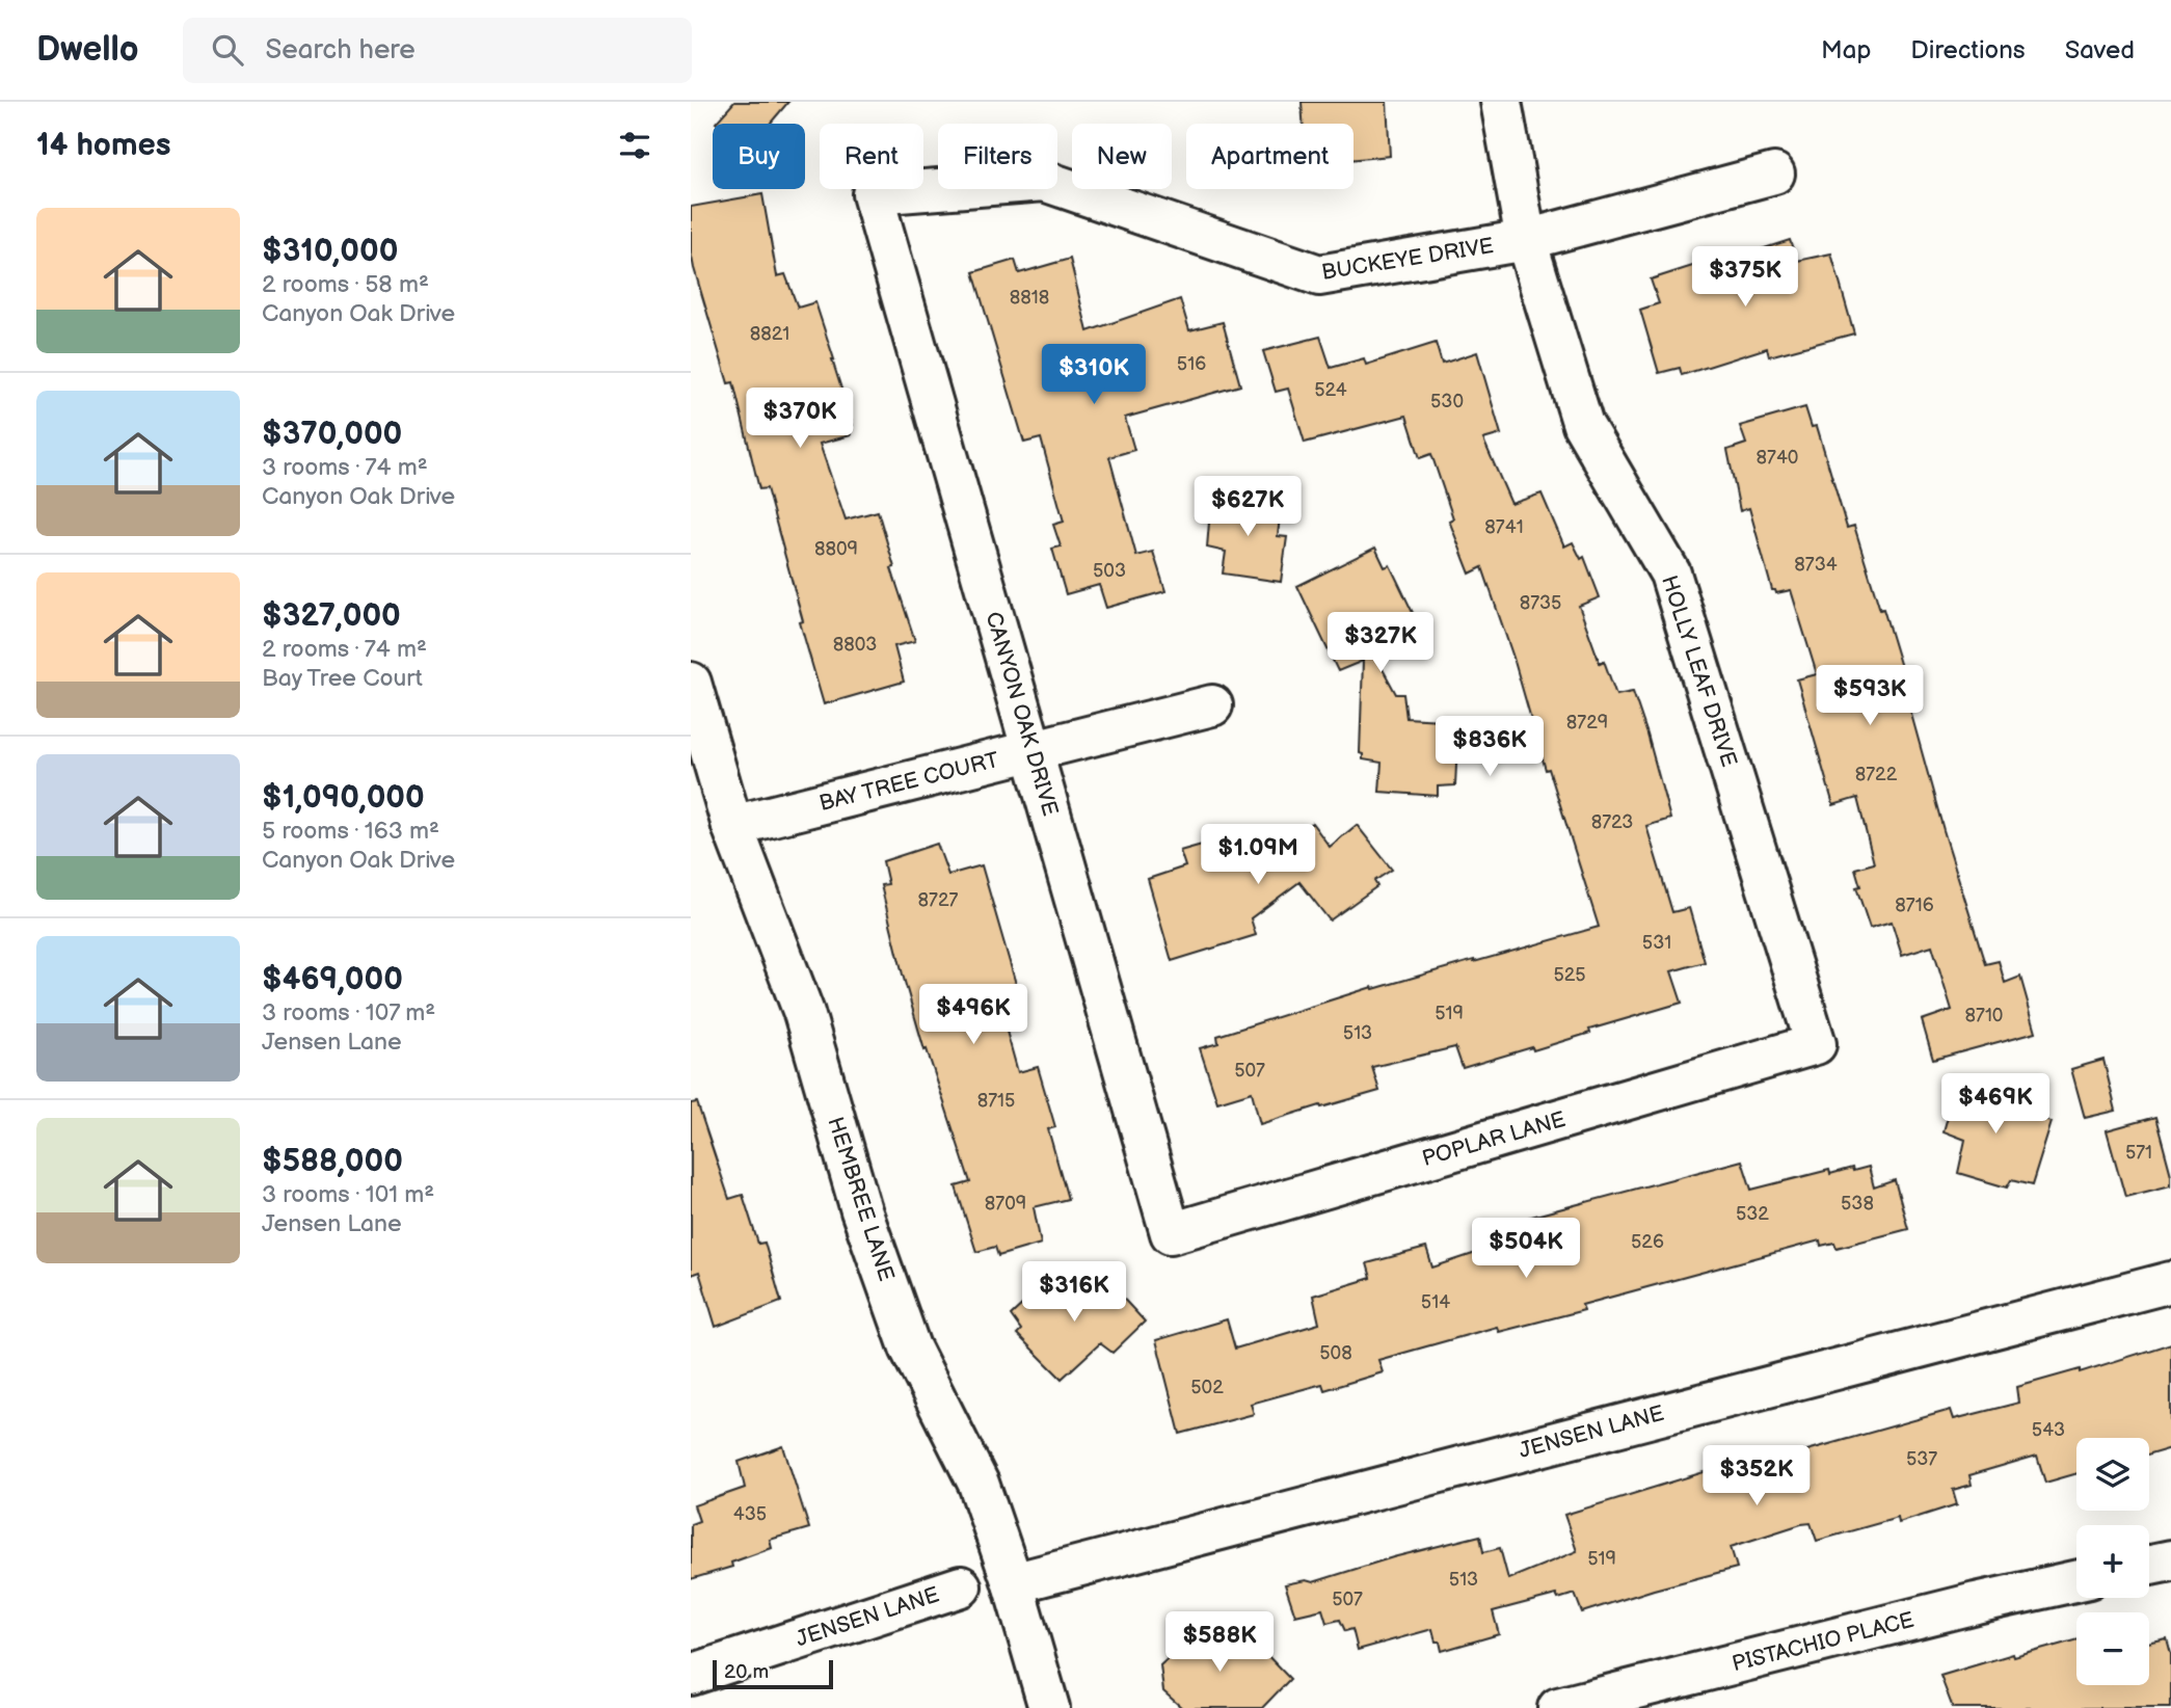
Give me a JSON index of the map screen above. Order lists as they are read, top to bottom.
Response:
{
  "streets": {
    "street": [
      "BUCKEYE DRIVE",
      "HOLLY LEAF DRIVE",
      "CANYON OAK DRIVE",
      "BAY TREE COURT",
      "POPLAR LANE",
      "HEMBREE LANE",
      "JENSEN LANE",
      "PISTACHIO PLACE"
    ]
  },
  "crossings": [
    ["BUCKEYE DRIVE", "HOLLY LEAF DRIVE"],
    ["BUCKEYE DRIVE", "CANYON OAK DRIVE"],
    ["HOLLY LEAF DRIVE", "POPLAR LANE"],
    ["CANYON OAK DRIVE", "BAY TREE COURT"],
    ["CANYON OAK DRIVE", "POPLAR LANE"],
    ["BAY TREE COURT", "HEMBREE LANE"],
    ["HEMBREE LANE", "JENSEN LANE"]
  ],
  "house_numbers": [
    "8818",
    "8821",
    "516",
    "524",
    "530",
    "8740",
    "8741",
    "8809",
    "8734",
    "503",
    "8735",
    "8803",
    "8729",
    "8722",
    "8723",
    "8727",
    "8716",
    "531",
    "525",
    "519",
    "8710",
    "513",
    "507",
    "8715",
    "571",
    "8709",
    "538",
    "532",
    "526",
    "514",
    "508",
    "502",
    "543",
    "537",
    "435",
    "519",
    "513",
    "507"
  ],
  "scale_bar": "20 m",
  "page": {
    "header": "Dwello",
    "search": "Search here",
    "nav": ["Map", "Directions", "Saved"],
    "heading": "14 homes",
    "chip": [
      "Buy",
      "Rent",
      "Filters",
      "New",
      "Apartment"
    ],
    "list": [
      {
        "name": "$310,000",
        "note": "2 rooms · 58 m² · Canyon Oak Drive"
      },
      {
        "name": "$370,000",
        "note": "3 rooms · 74 m² · Canyon Oak Drive"
      },
      {
        "name": "$327,000",
        "note": "2 rooms · 74 m² · Bay Tree Court"
      },
      {
        "name": "$1,090,000",
        "note": "5 rooms · 163 m² · Canyon Oak Drive"
      },
      {
        "name": "$469,000",
        "note": "3 rooms · 107 m² · Jensen Lane"
      },
      {
        "name": "$588,000",
        "note": "3 rooms · 101 m² · Jensen Lane"
      }
    ],
    "price": [
      "$375K",
      "$310K",
      "$370K",
      "$627K",
      "$327K",
      "$593K",
      "$836K",
      "$1.09M",
      "$496K",
      "$469K",
      "$504K",
      "$316K",
      "$352K",
      "$588K"
    ],
    "map_buttons": ["+", "−"],
    "scale": "20 m"
  }
}
